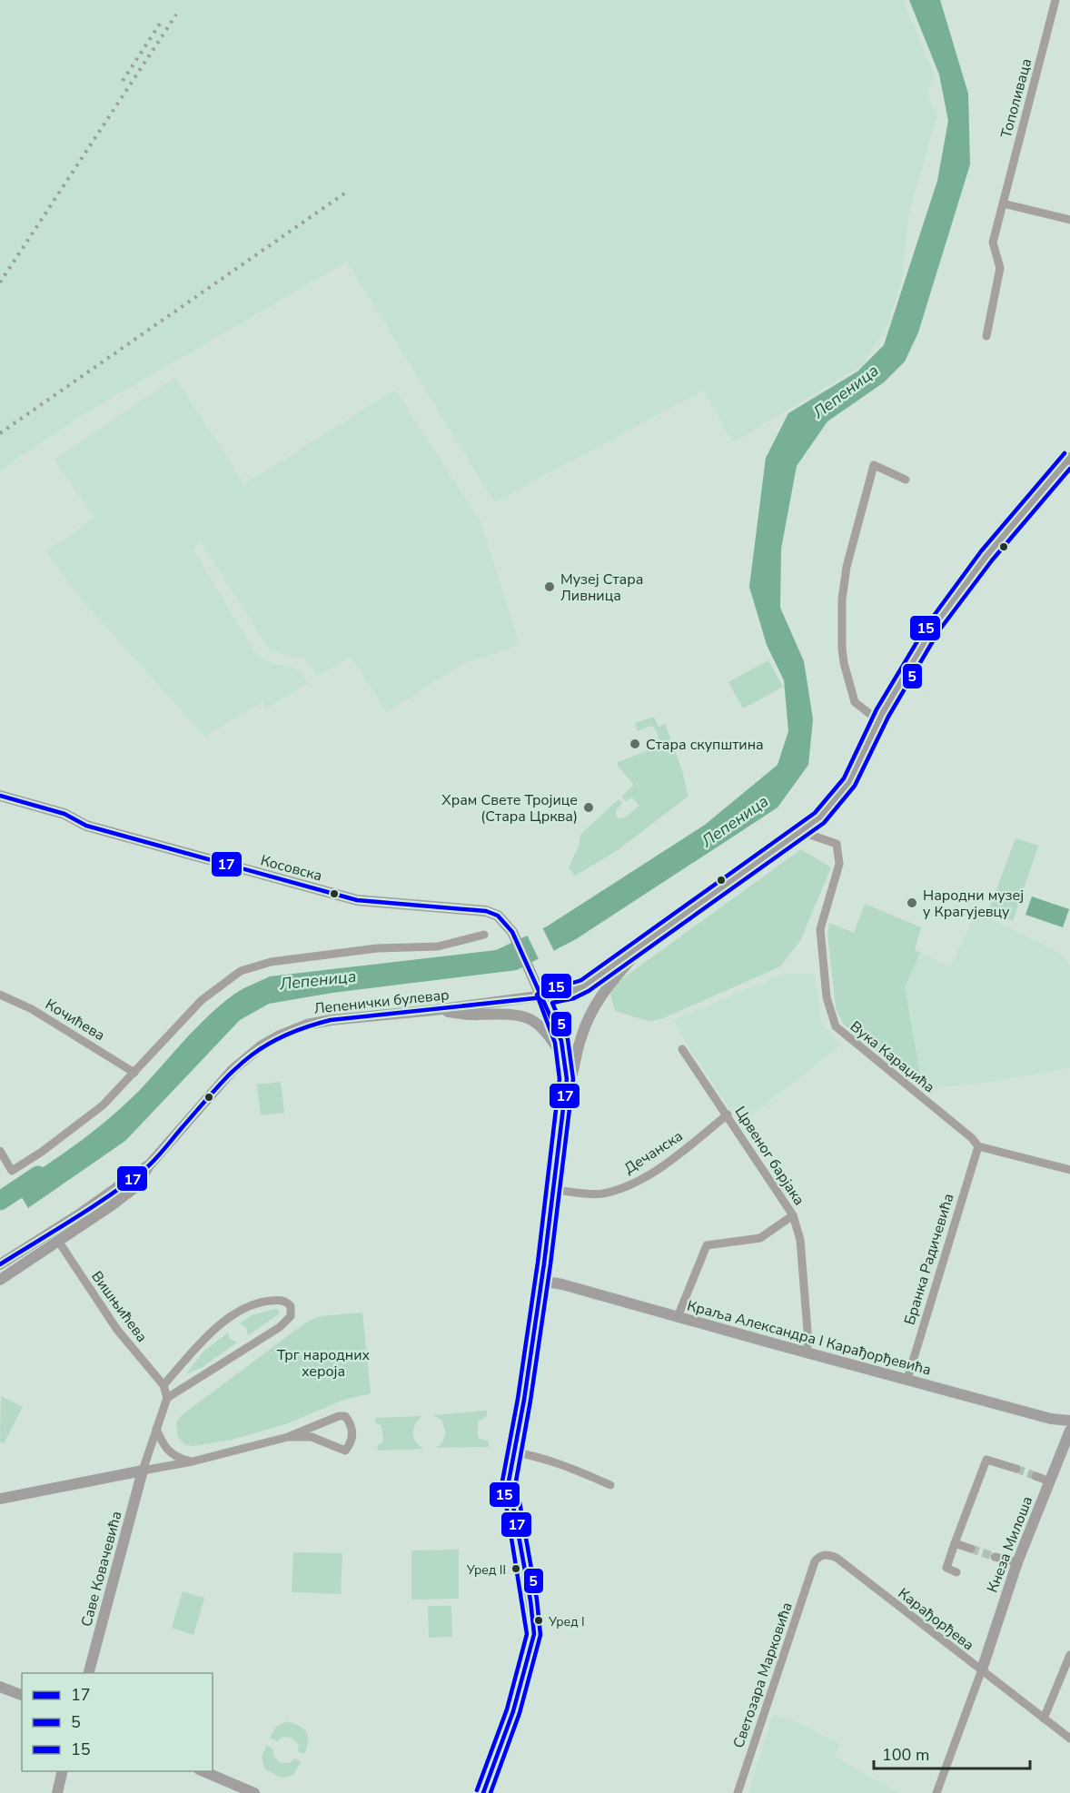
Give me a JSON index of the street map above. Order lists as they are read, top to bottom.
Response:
{
  "streets": {
    "street": [
      "Тополиваца",
      "Косовска",
      "Лепенички булевар",
      "Кочићева",
      "Вука Караџића",
      "Дечанска",
      "Црвеног барјака",
      "Бранка Радичевића",
      "Вишњићева",
      "Краља Александра I Карађорђевића",
      "Кнеза Милоша",
      "Саве Ковачевића",
      "Карађорђева",
      "Светозара Марковића"
    ]
  },
  "crossings": [
    ["Косовска", "Лепенички булевар"],
    ["Лепенички булевар", "Вишњићева"],
    ["Вука Караџића", "Бранка Радичевића"],
    ["Дечанска", "Црвеног барјака"],
    ["Црвеног барјака", "Краља Александра I Карађорђевића"],
    ["Бранка Радичевића", "Краља Александра I Карађорђевића"],
    ["Кнеза Милоша", "Карађорђева"],
    ["Карађорђева", "Светозара Марковића"]
  ],
  "water": ["Лепеница"],
  "parks": ["Трг народних хероја"],
  "places": [
    "Музеј Стара Ливница",
    "Стара скупштина",
    "Храм Свете Тројице (Стара Црква)",
    "Народни музеј у Крагујевцу",
    "Уред II",
    "Уред I"
  ],
  "lines": ["transit line 15", "transit line 5", "transit line 17"],
  "legend": ["17", "5", "15"],
  "scale_bar": "100 m"
}
